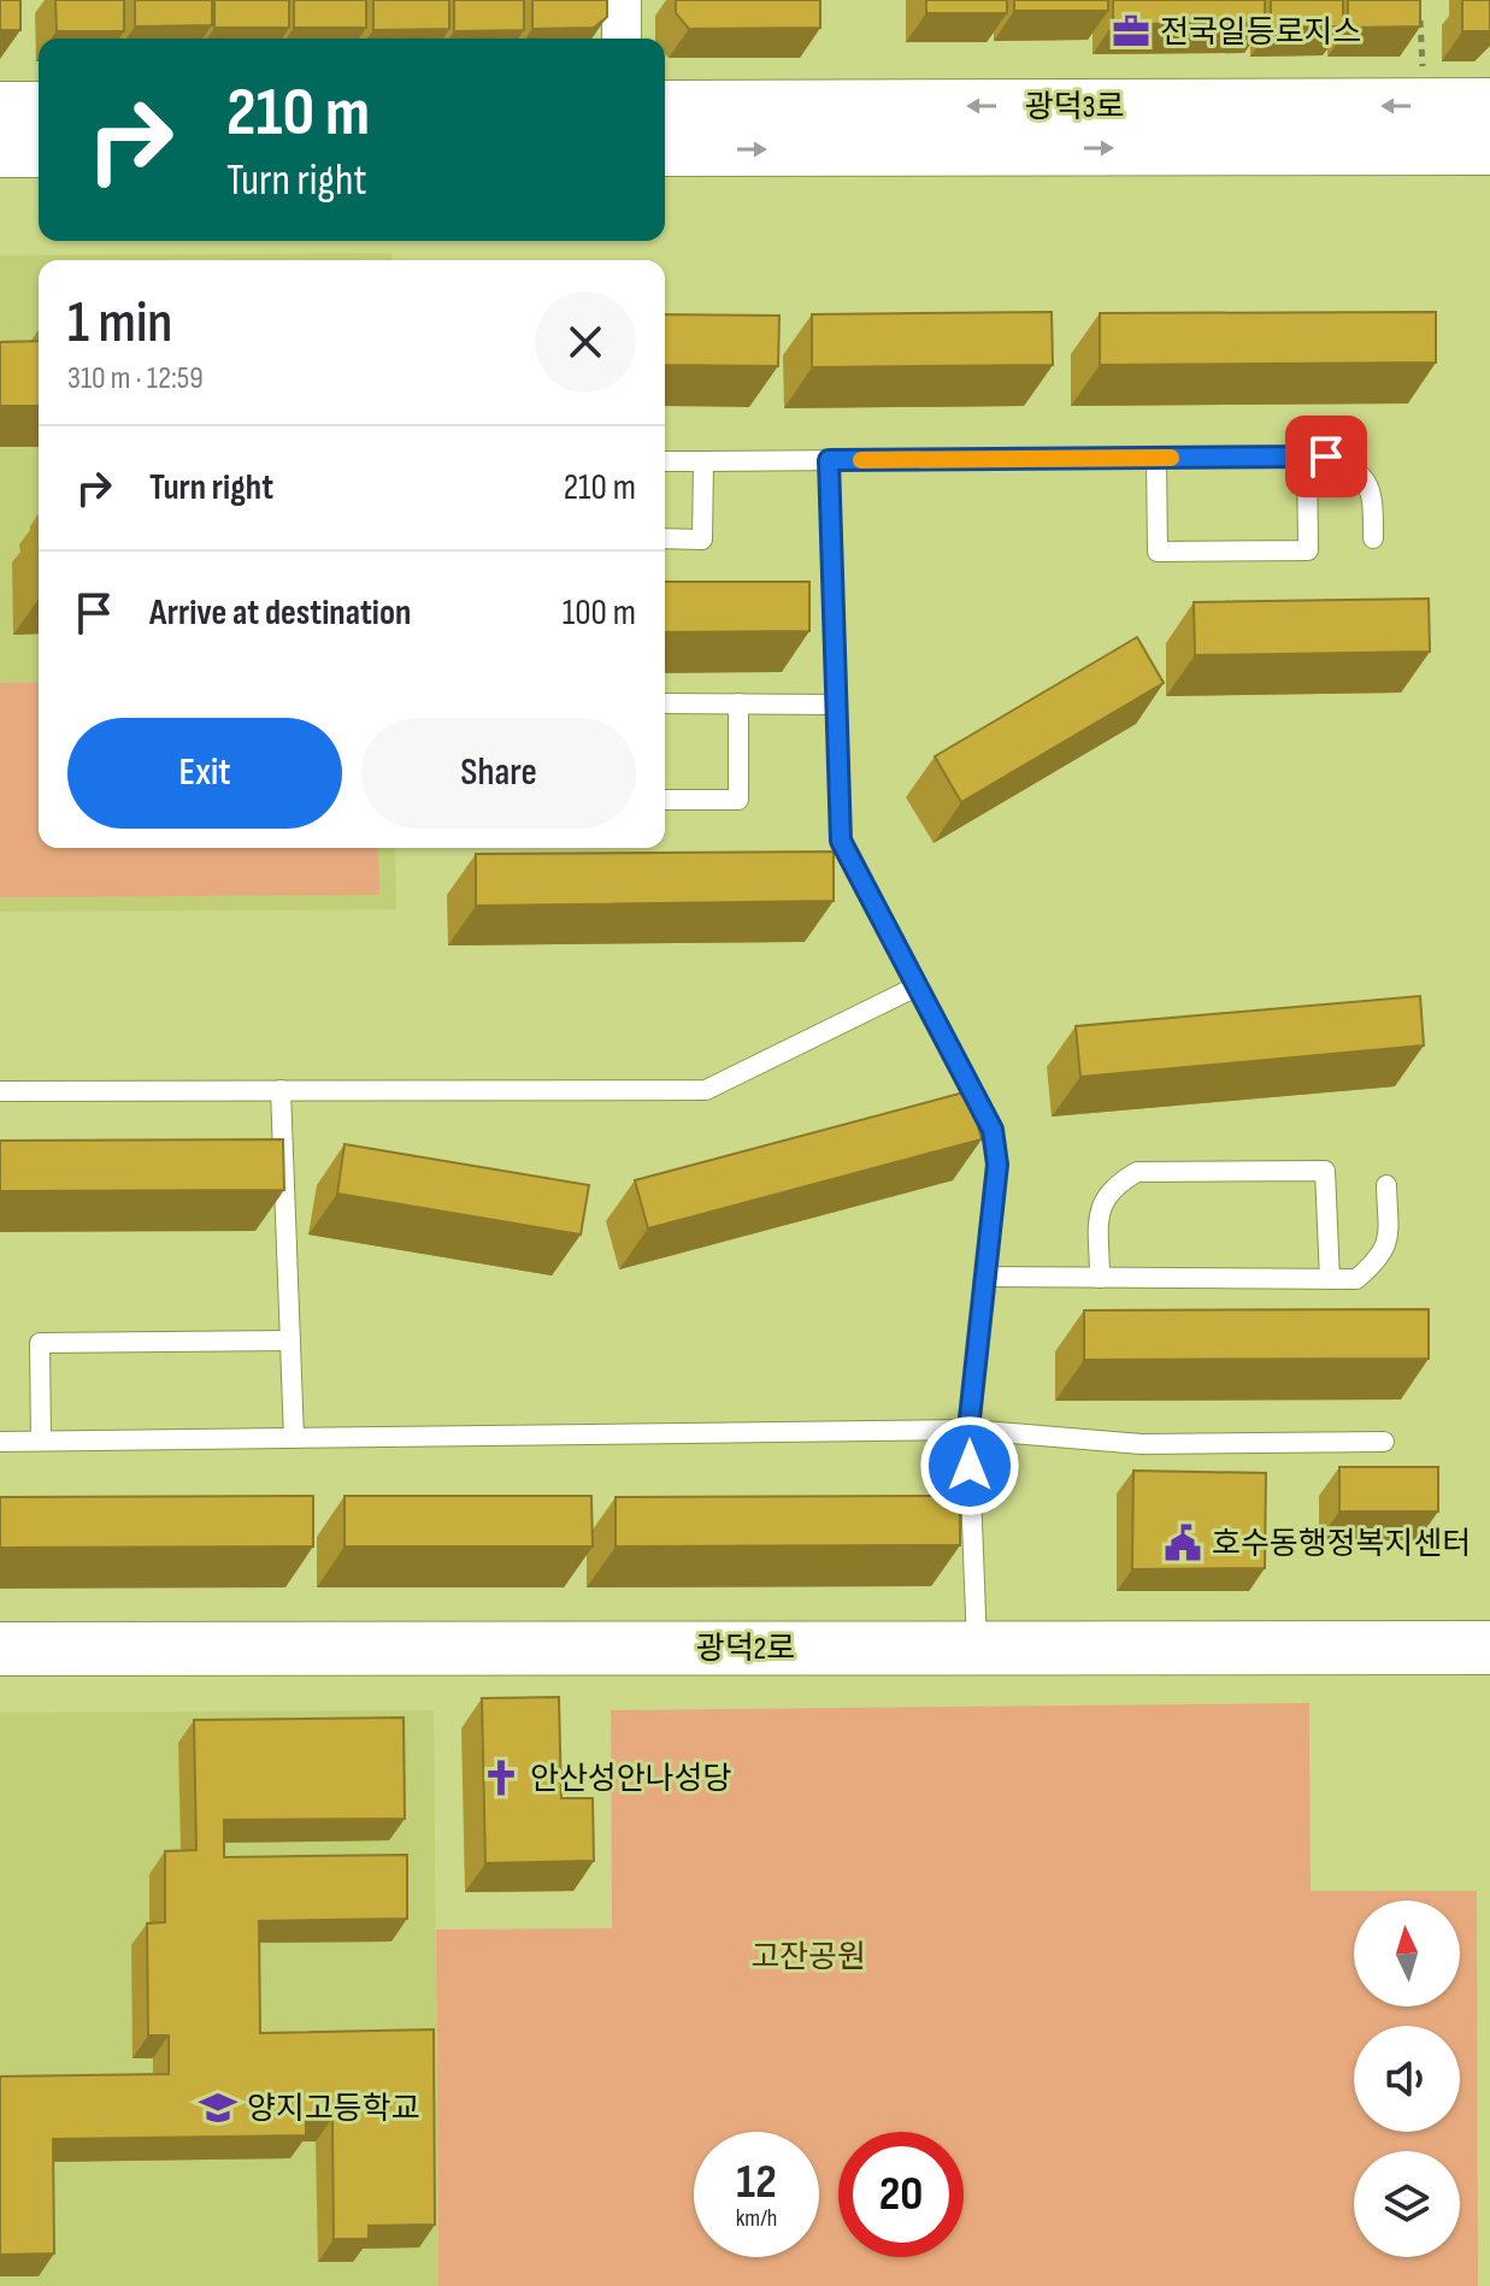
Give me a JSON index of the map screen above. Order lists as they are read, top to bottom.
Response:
{
  "streets": {
    "street": ["광덕3로", "광덕2로"]
  },
  "parks": ["고잔공원"],
  "places": {
    "office": ["전국일등로지스"],
    "public building": ["호수동행정복지센터"],
    "church": ["안산성안나성당"],
    "school or university": ["양지고등학교"]
  },
  "north": "top",
  "page": {
    "turn": ["210 m", "Turn right"],
    "heading": ["1 min", "310 m · 12:59"],
    "list": [
      {
        "name": "Turn right",
        "value": "210 m"
      },
      {
        "name": "Arrive at destination",
        "value": "100 m"
      }
    ],
    "buttons": ["Exit", "Share"],
    "speed": "12 km/h",
    "limit": "20"
  }
}
